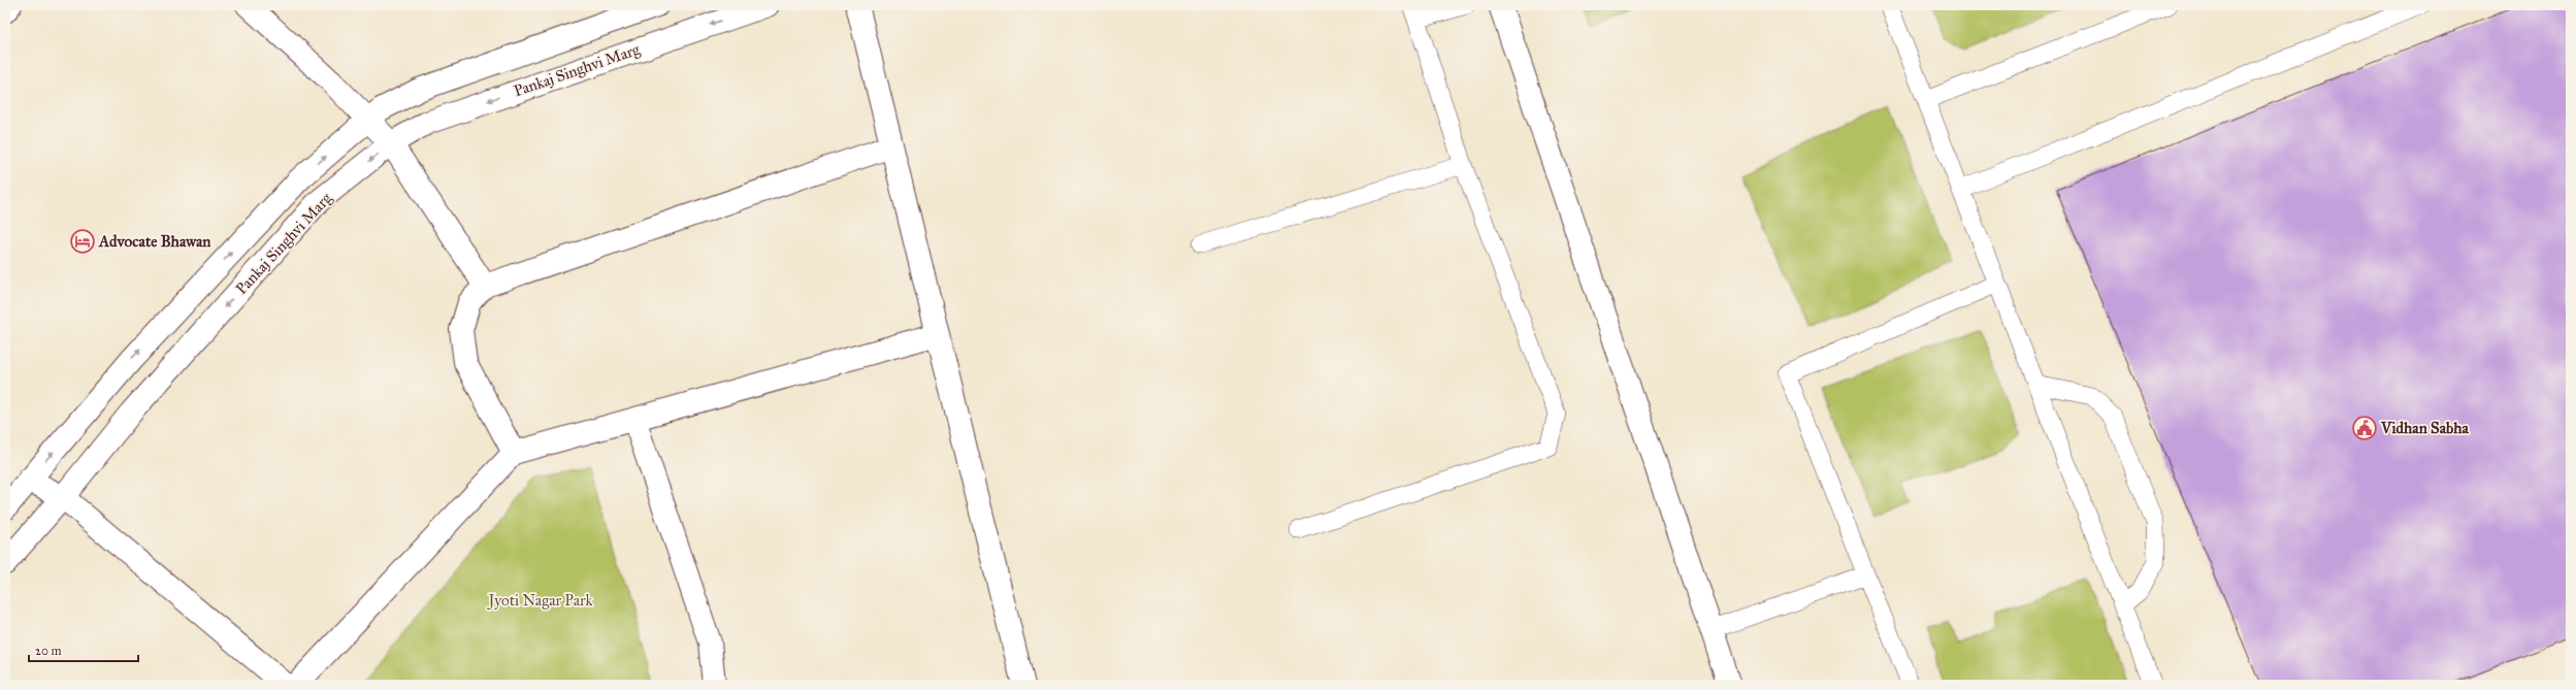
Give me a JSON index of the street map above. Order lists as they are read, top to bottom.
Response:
{
  "streets": {
    "street": ["Pankaj Singhvi Marg"]
  },
  "parks": ["Jyoti Nagar Park"],
  "places": {
    "hotel": ["Advocate Bhawan"],
    "public building": ["Vidhan Sabha"]
  },
  "scale_bar": "20 m"
}
